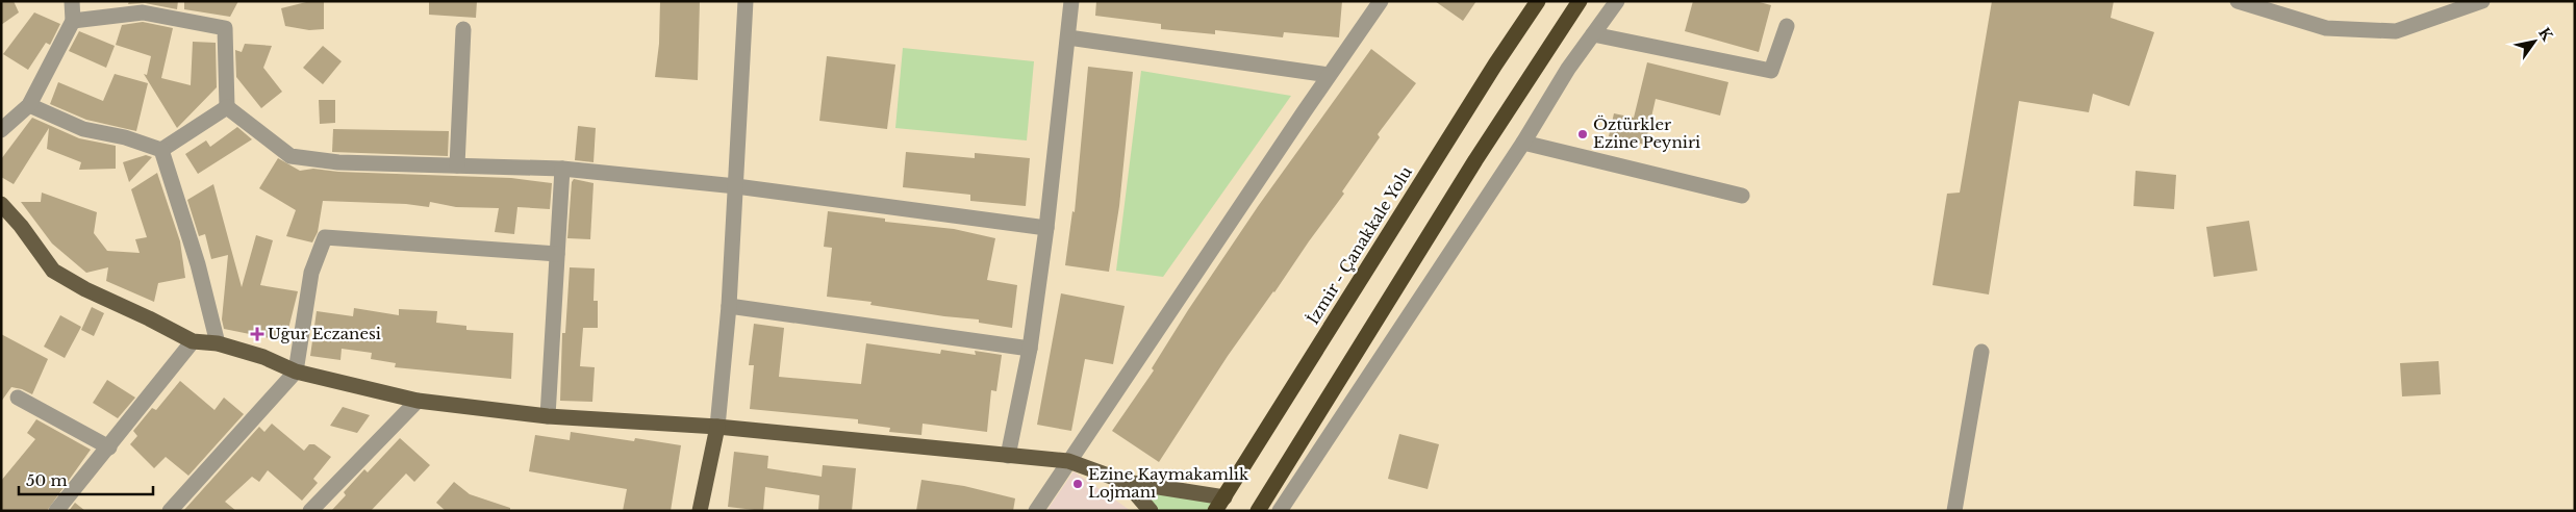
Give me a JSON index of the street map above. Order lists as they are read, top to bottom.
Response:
{
  "streets": {
    "highway": ["İzmir - Çanakkale Yolu"]
  },
  "places": {
    "other": ["Öztürkler Ezine Peyniri", "Ezine Kaymakamlık Lojmanı"],
    "health": ["Uğur Eczanesi"]
  },
  "scale_bar": "50 m",
  "north": "top right"
}
